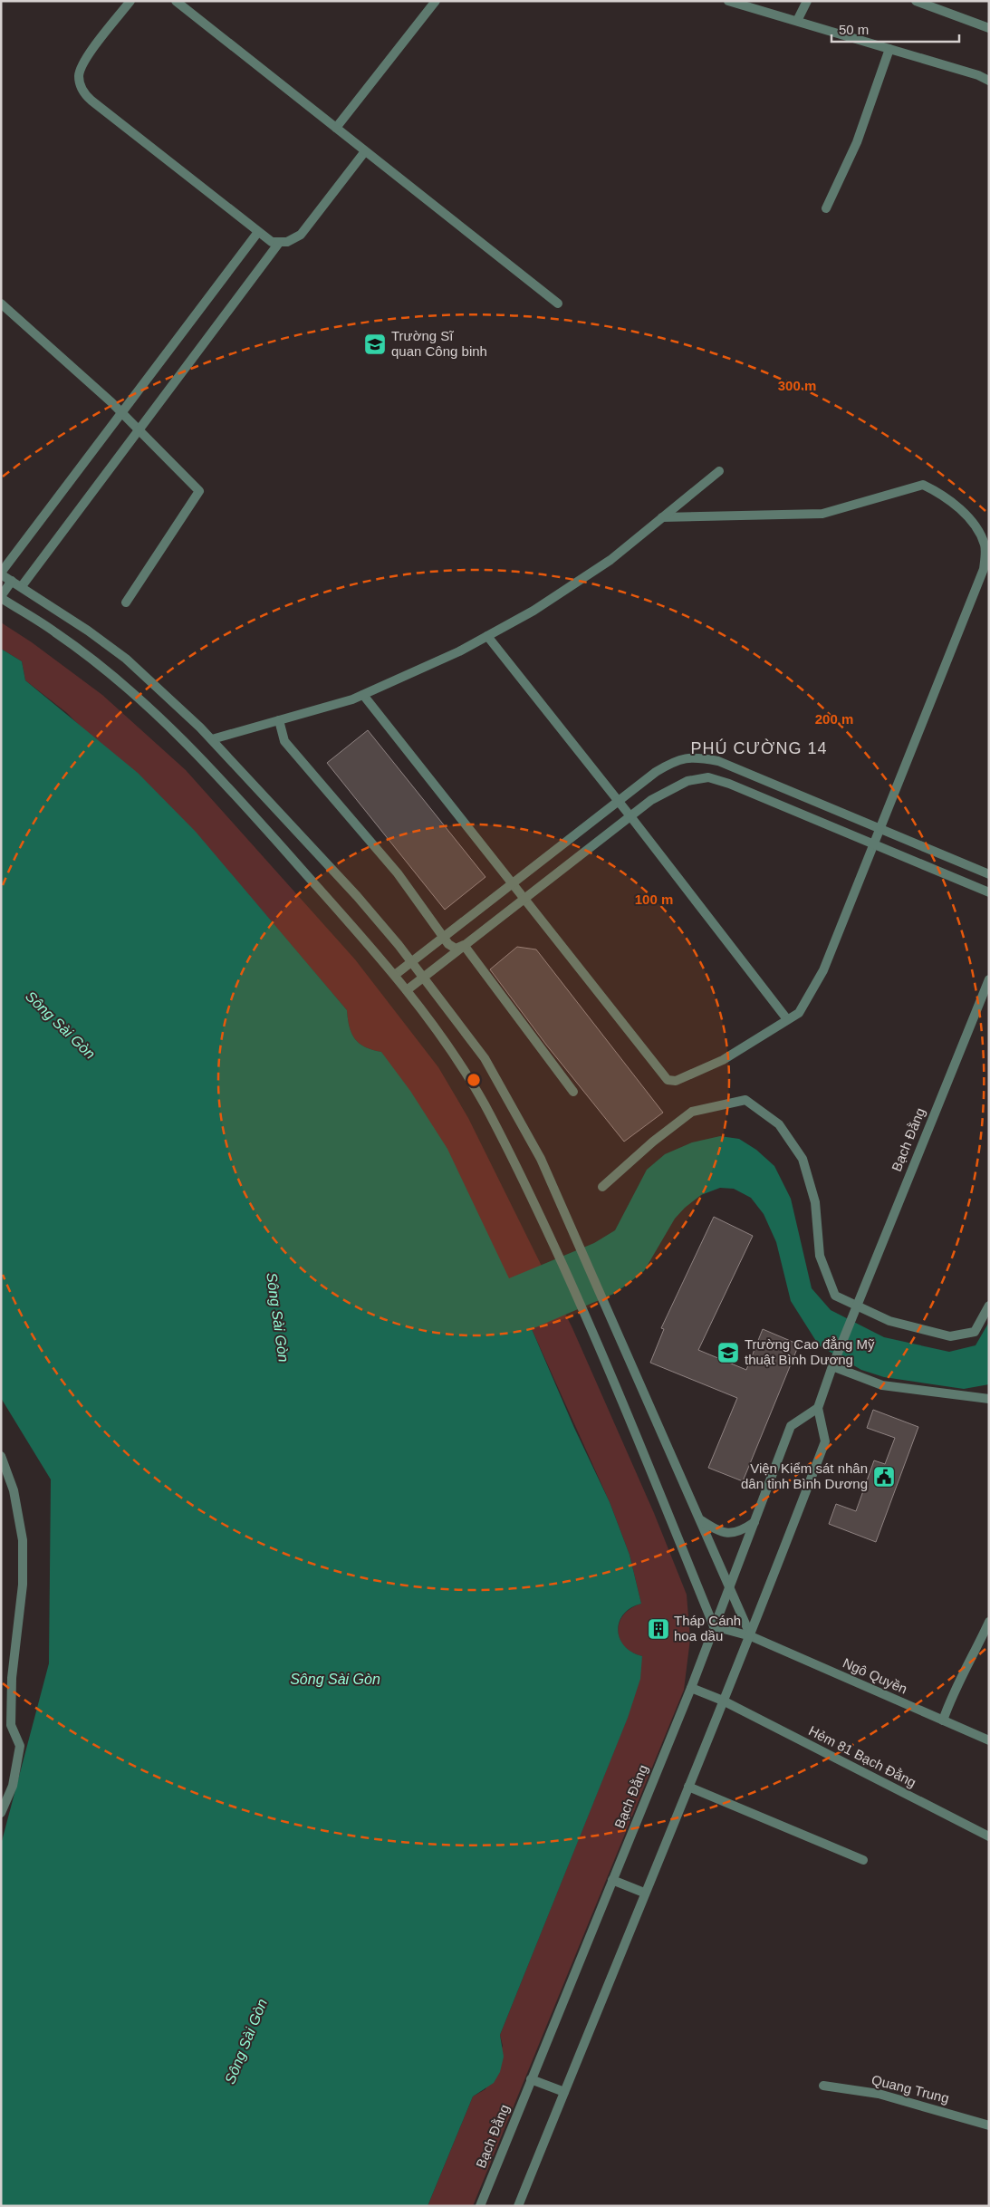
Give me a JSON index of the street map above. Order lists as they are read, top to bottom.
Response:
{
  "streets": {
    "street": [
      "Bạch Đằng",
      "Ngô Quyền",
      "Hẻm 81 Bạch Đằng",
      "Quang Trung"
    ]
  },
  "crossings": [
    ["Bạch Đằng", "Ngô Quyền"],
    ["Bạch Đằng", "Hẻm 81 Bạch Đằng"]
  ],
  "districts": ["PHÚ CƯỜNG 14"],
  "water": ["Sông Sài Gòn"],
  "places": {
    "school or university": ["Trường Sĩ quan Công binh", "Trường Cao đẳng Mỹ thuật Bình Dương"],
    "public building": ["Viện Kiểm sát nhân dân tỉnh Bình Dương"],
    "building": ["Tháp Cánh hoa dầu"]
  },
  "scale_bar": "50 m",
  "rings": ["300 m", "200 m", "100 m"]
}
